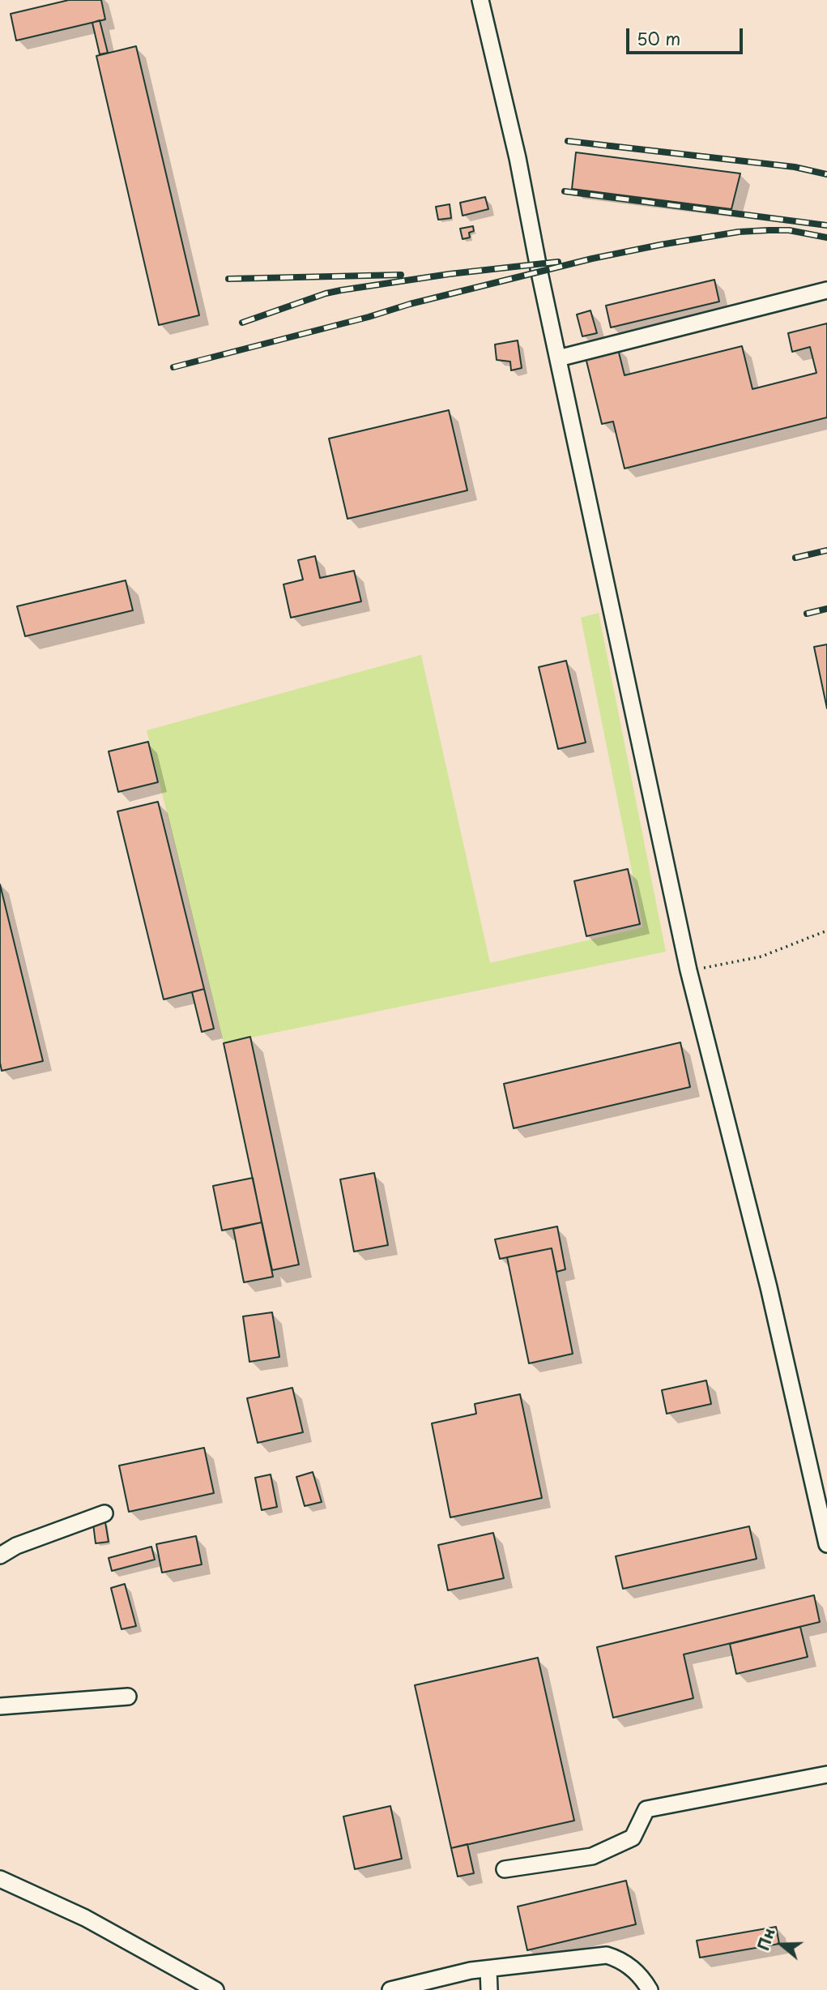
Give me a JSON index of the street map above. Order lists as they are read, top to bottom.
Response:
{
  "scale_bar": "50 m",
  "north": "left"
}
